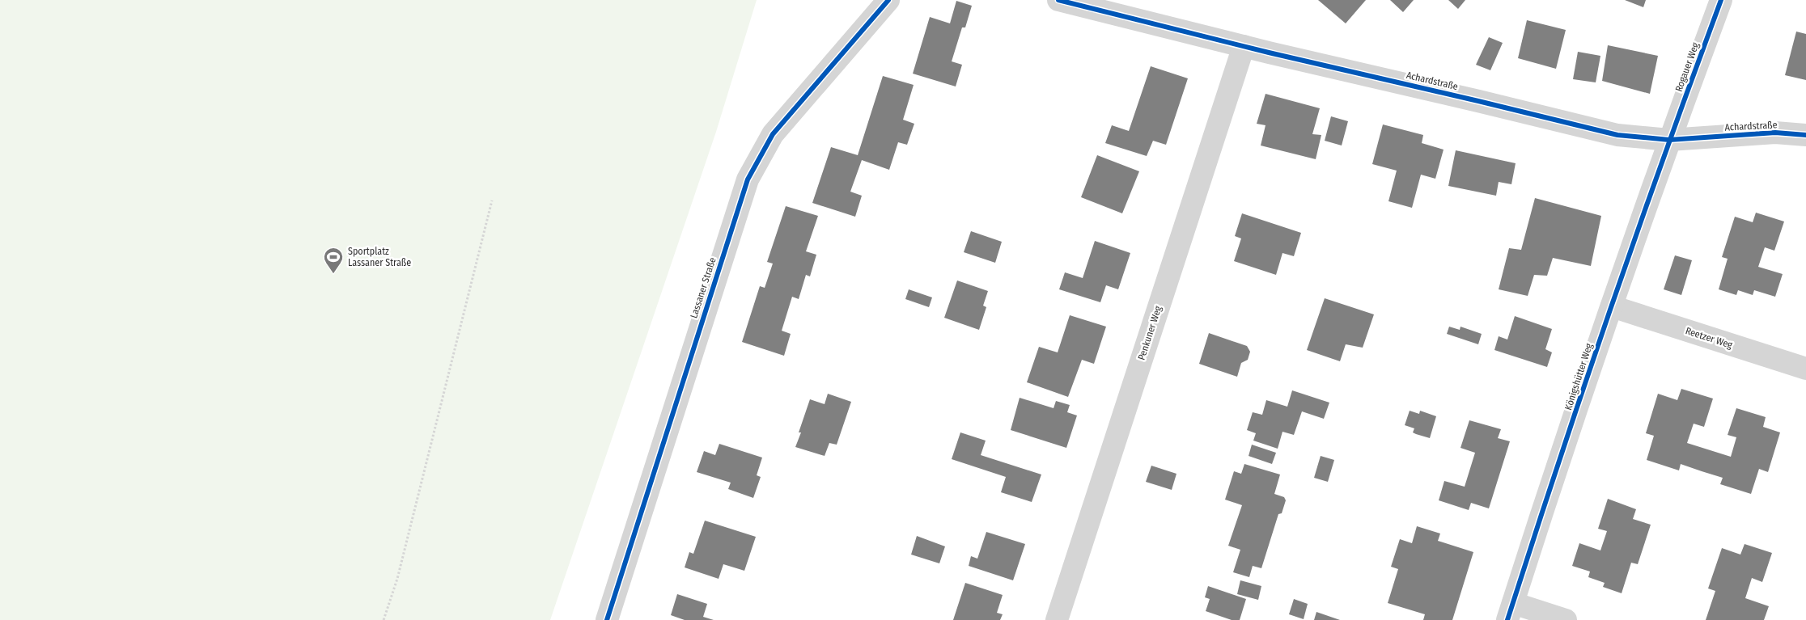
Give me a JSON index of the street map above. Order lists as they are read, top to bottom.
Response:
{
  "streets": {
    "street": [
      "Rogauer Weg",
      "Achardstraße",
      "Lassaner Straße",
      "Penkuner Weg",
      "Reetzer Weg",
      "Königshütter Weg"
    ]
  },
  "crossings": [
    ["Rogauer Weg", "Achardstraße"],
    ["Rogauer Weg", "Königshütter Weg"],
    ["Achardstraße", "Penkuner Weg"],
    ["Achardstraße", "Königshütter Weg"],
    ["Reetzer Weg", "Königshütter Weg"]
  ],
  "places": {
    "sports": ["Sportplatz Lassaner Straße"]
  }
}
